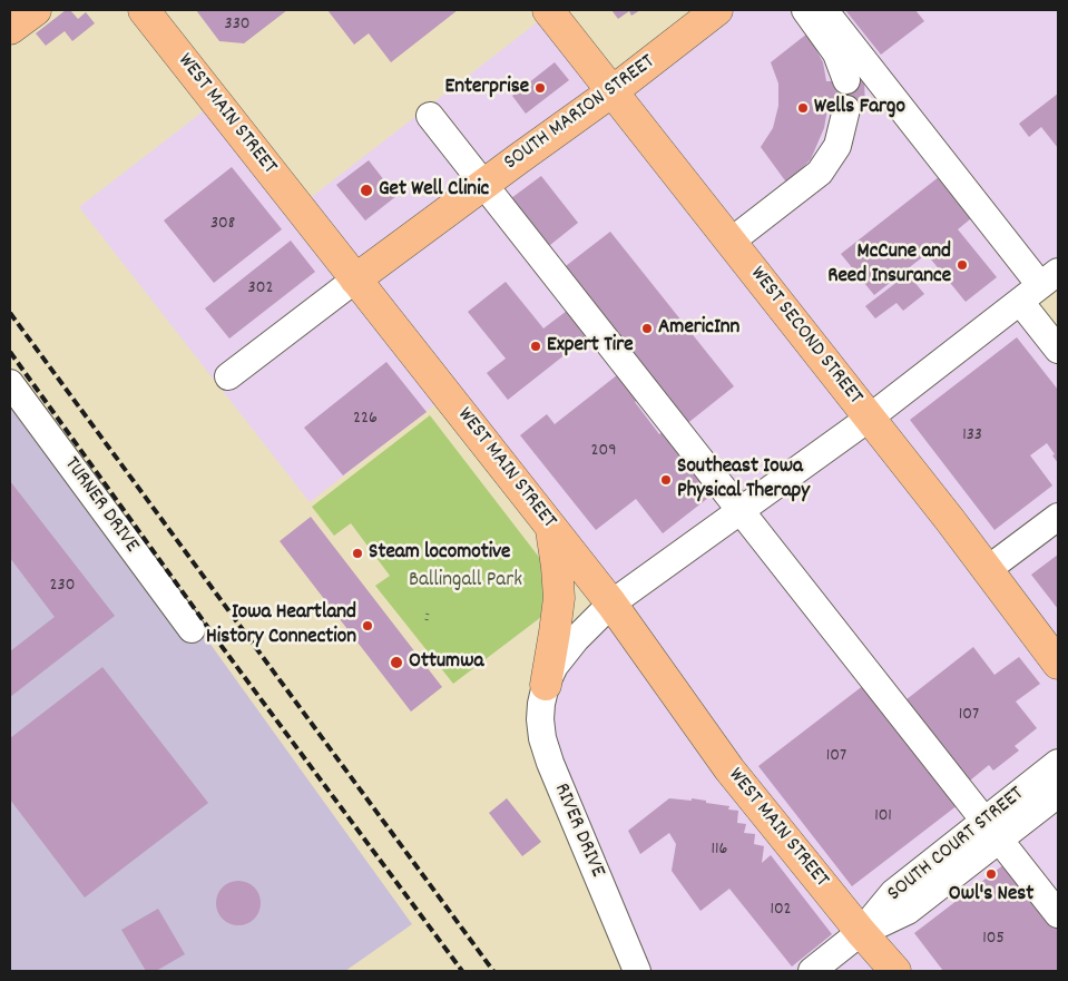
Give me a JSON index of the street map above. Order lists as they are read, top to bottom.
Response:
{
  "streets": {
    "main road": ["SOUTH MARION STREET", "WEST MAIN STREET", "WEST SECOND STREET"],
    "street": ["TURNER DRIVE", "RIVER DRIVE", "SOUTH COURT STREET"]
  },
  "crossings": [
    ["SOUTH MARION STREET", "WEST MAIN STREET"],
    ["SOUTH MARION STREET", "WEST SECOND STREET"],
    ["WEST MAIN STREET", "RIVER DRIVE"],
    ["WEST MAIN STREET", "SOUTH COURT STREET"],
    ["WEST SECOND STREET", "RIVER DRIVE"]
  ],
  "parks": ["Ballingall Park"],
  "places": [
    "Enterprise",
    "Wells Fargo",
    "Get Well Clinic",
    "McCune and Reed Insurance",
    "AmericInn",
    "Expert Tire",
    "Southeast Iowa Physical Therapy",
    "Steam locomotive",
    "Iowa Heartland History Connection",
    "Ottumwa",
    "Owl's Nest"
  ],
  "house_numbers": [
    "330",
    "308",
    "302",
    "226",
    "133",
    "209",
    "230",
    "107",
    "107",
    "101",
    "116",
    "102",
    "105"
  ]
}
